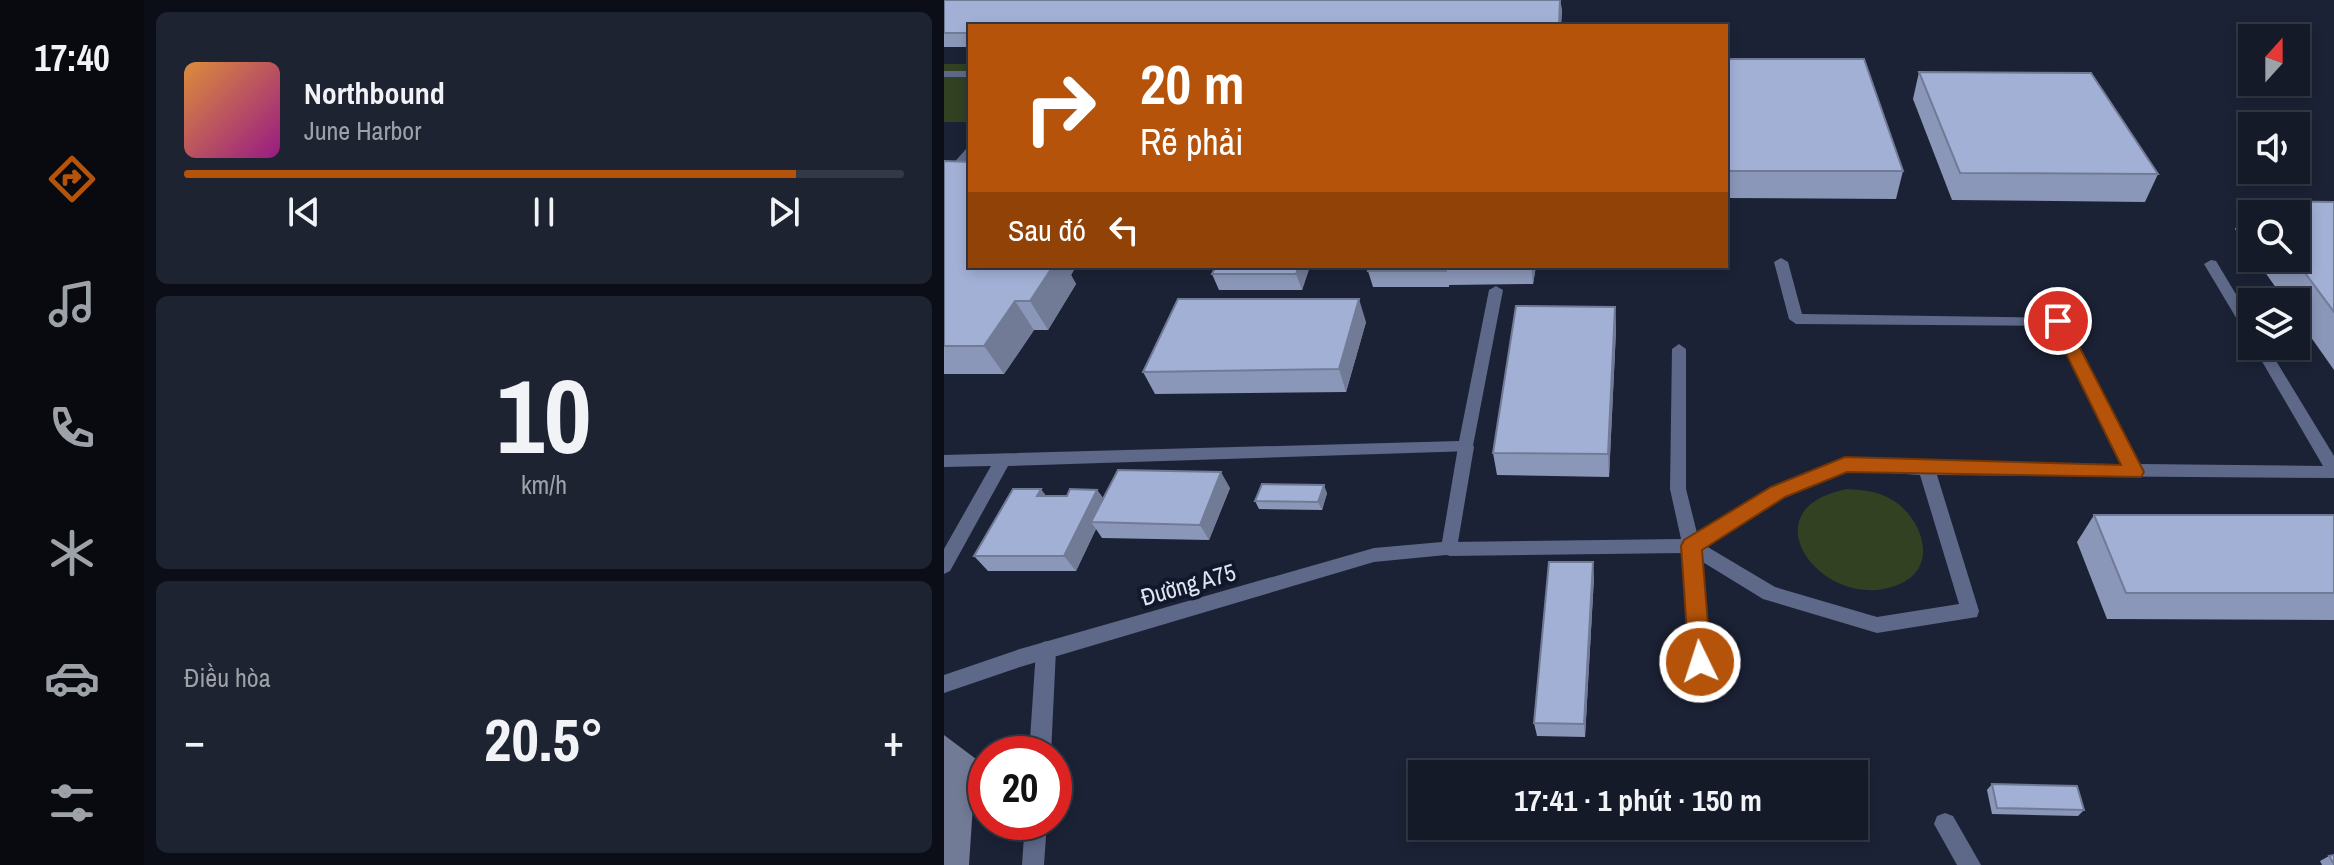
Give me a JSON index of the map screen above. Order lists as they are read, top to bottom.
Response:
{
  "streets": {
    "street": ["Đường A75"]
  },
  "north": "top",
  "page": {
    "tabs": "17:40",
    "turn": ["20 m", "Rẽ phải"],
    "song": ["Northbound", "June Harbor"],
    "then": "Sau đó",
    "tile": [
      ["10", "km/h"],
      "Điều hòa"
    ],
    "heat": ["−", "20.5°", "+"],
    "limit": "20",
    "trip": "17:41 · 1 phút · 150 m"
  }
}
